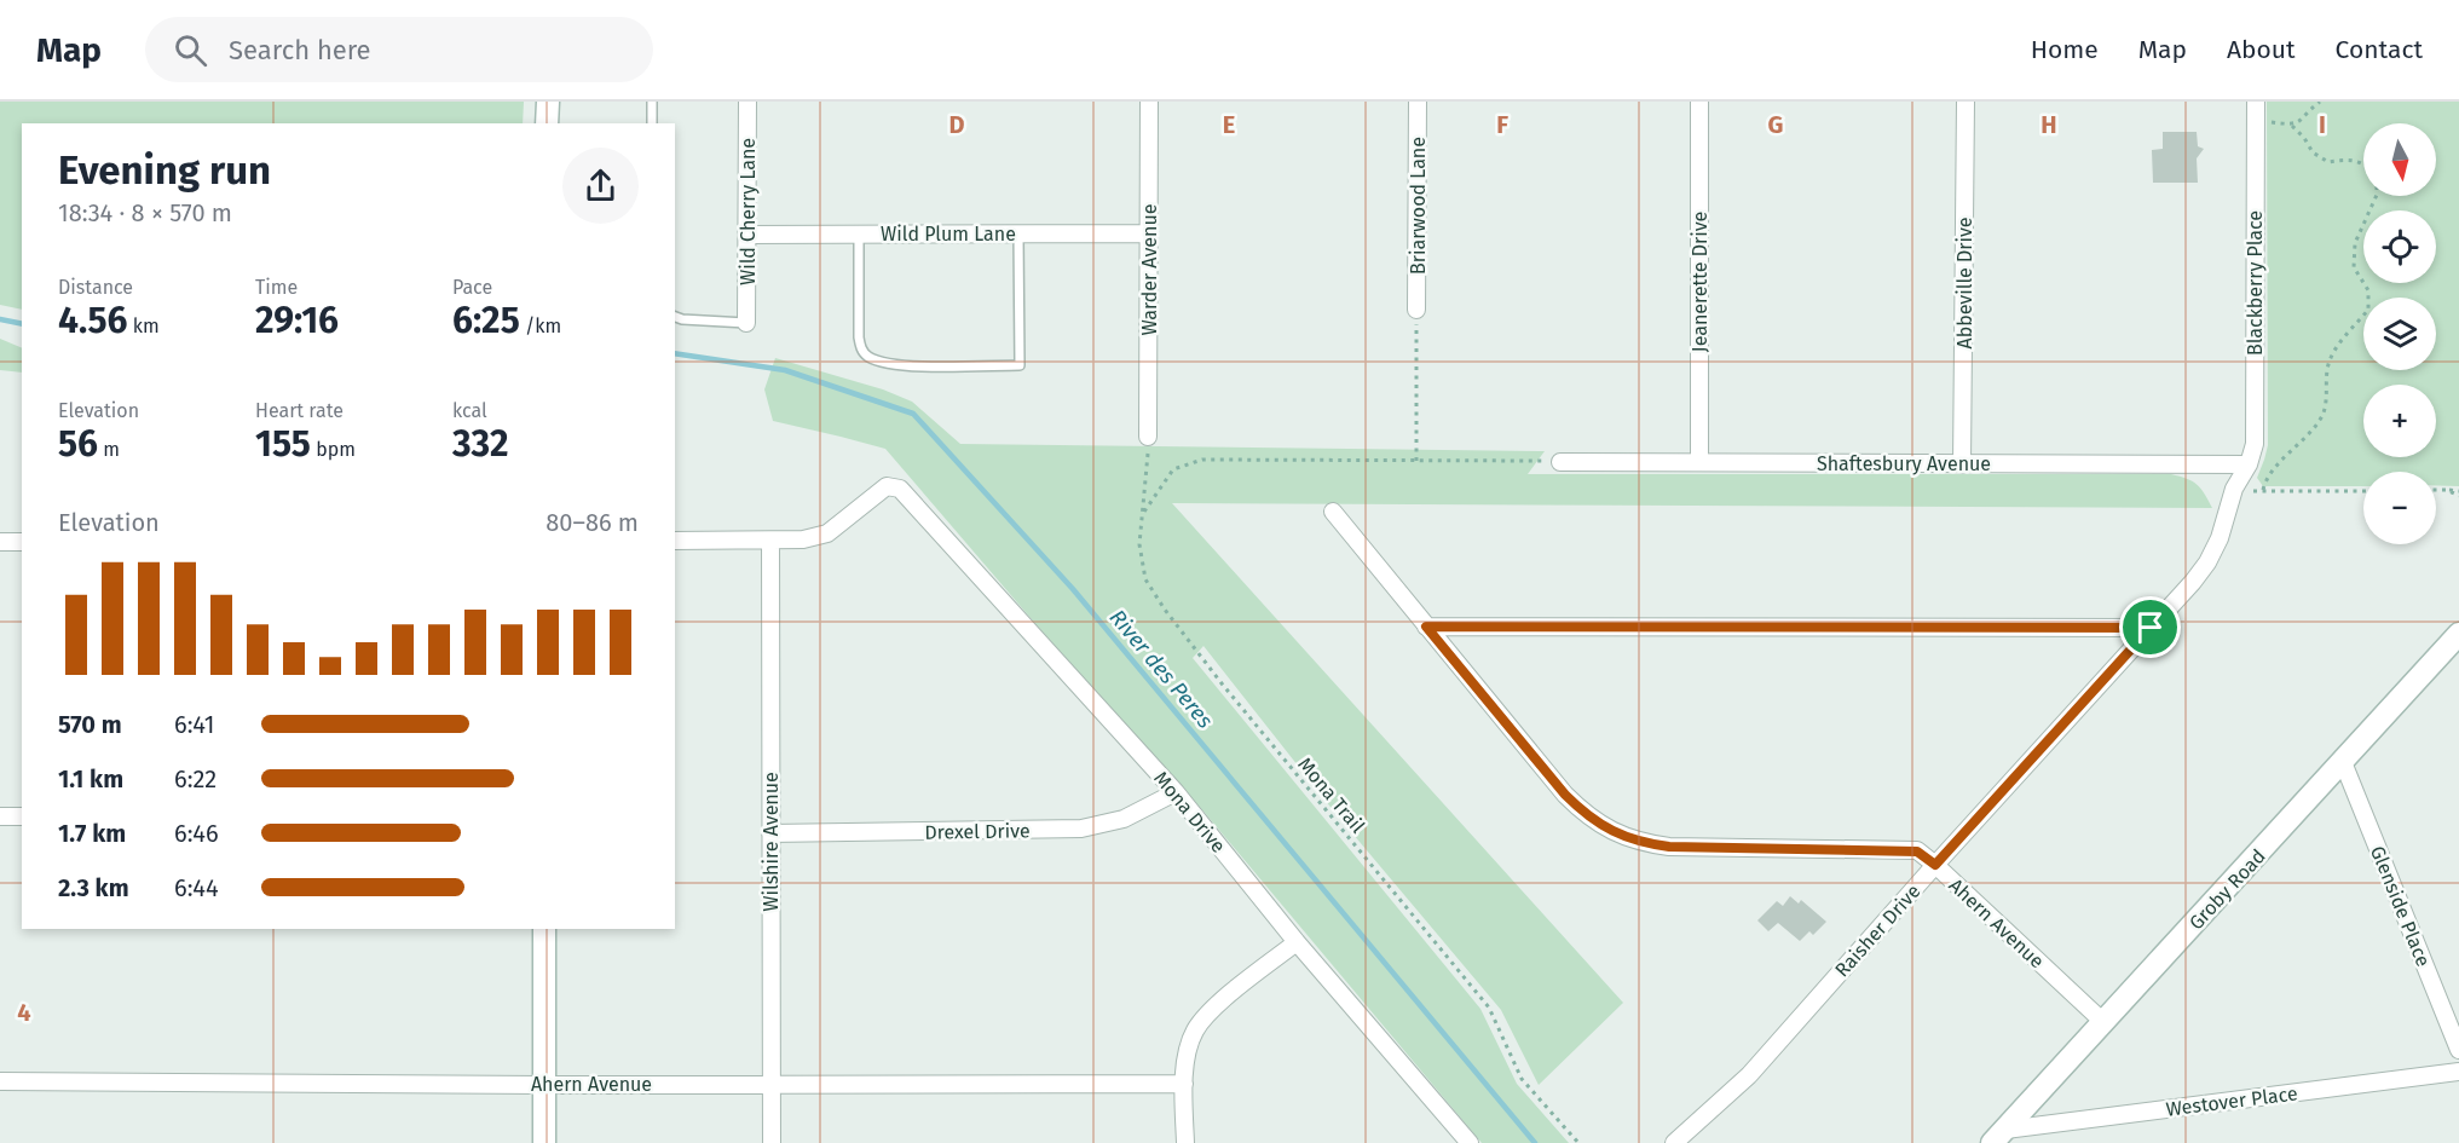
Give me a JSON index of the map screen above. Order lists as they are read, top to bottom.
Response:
{
  "streets": {
    "street": [
      "Briarwood Lane",
      "Wild Cherry Lane",
      "Wild Plum Lane",
      "Warder Avenue",
      "Jeanerette Drive",
      "Abbeville Drive",
      "Blackberry Place",
      "Shaftesbury Avenue",
      "Mona Drive",
      "Drexel Drive",
      "Wilshire Avenue",
      "Groby Road",
      "Glenside Place",
      "Ahern Avenue",
      "Raisher Drive",
      "Westover Place"
    ],
    "path": ["Mona Trail"]
  },
  "crossings": [
    ["Wild Cherry Lane", "Wild Plum Lane"],
    ["Wild Plum Lane", "Warder Avenue"],
    ["Warder Avenue", "Mona Trail"],
    ["Jeanerette Drive", "Shaftesbury Avenue"],
    ["Abbeville Drive", "Shaftesbury Avenue"],
    ["Blackberry Place", "Shaftesbury Avenue"],
    ["Blackberry Place", "Raisher Drive"],
    ["Shaftesbury Avenue", "Raisher Drive"],
    ["Mona Drive", "Drexel Drive"],
    ["Mona Drive", "Wilshire Avenue"],
    ["Drexel Drive", "Wilshire Avenue"],
    ["Wilshire Avenue", "Ahern Avenue"],
    ["Groby Road", "Glenside Place"],
    ["Groby Road", "Ahern Avenue"],
    ["Groby Road", "Westover Place"],
    ["Ahern Avenue", "Raisher Drive"]
  ],
  "water": ["River des Peres"],
  "north": "bottom",
  "page": {
    "header": "Map",
    "search": "Search here",
    "nav": [
      "Home",
      "Map",
      "About",
      "Contact"
    ],
    "map_buttons": ["+", "−"],
    "heading": ["Evening run", "18:34 · 8 × 570 m"],
    "stats": [
      ["Distance", "4.56 km"],
      ["Time", "29:16"],
      ["Pace", "6:25 /km"],
      ["Elevation", "56 m"],
      ["Heart rate", "155 bpm"],
      ["kcal", "332"]
    ],
    "chart": ["Elevation", "80–86 m"],
    "list": [
      {
        "name": "570 m",
        "note": "6:41"
      },
      {
        "name": "1.1 km",
        "note": "6:22"
      },
      {
        "name": "1.7 km",
        "note": "6:46"
      },
      {
        "name": "2.3 km",
        "note": "6:44"
      }
    ]
  },
  "grid": {
    "columns": [
      "D",
      "E",
      "F",
      "G",
      "H",
      "I"
    ],
    "rows": ["4"]
  }
}
